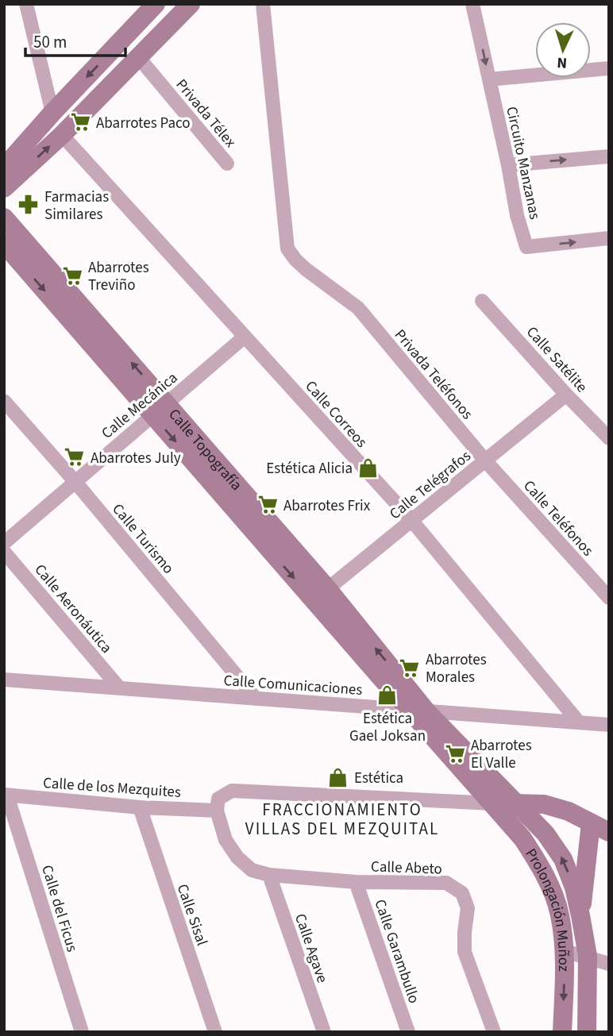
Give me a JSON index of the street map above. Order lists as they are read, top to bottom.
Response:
{
  "streets": {
    "street": [
      "Privada Télex",
      "Circuito Manzanas",
      "Calle Satélite",
      "Privada Teléfonos",
      "Calle Mecánica",
      "Calle Correos",
      "Calle Topografía",
      "Calle Telégrafos",
      "Calle Teléfonos",
      "Calle Turismo",
      "Calle Aeronáutica",
      "Calle Comunicaciones",
      "Calle de los Mezquites",
      "Calle Abeto",
      "Calle del Ficus",
      "Prolongación Muñoz",
      "Calle Sisal",
      "Calle Agave",
      "Calle Garambullo"
    ]
  },
  "crossings": [
    ["Calle Satélite", "Calle Telégrafos"],
    ["Privada Teléfonos", "Calle Telégrafos"],
    ["Privada Teléfonos", "Calle Teléfonos"],
    ["Calle Mecánica", "Calle Correos"],
    ["Calle Mecánica", "Calle Topografía"],
    ["Calle Mecánica", "Calle Turismo"],
    ["Calle Correos", "Calle Telégrafos"],
    ["Calle Correos", "Calle Comunicaciones"],
    ["Calle Topografía", "Calle Telégrafos"],
    ["Calle Topografía", "Calle Comunicaciones"],
    ["Calle Topografía", "Prolongación Muñoz"],
    ["Calle Telégrafos", "Calle Teléfonos"],
    ["Calle Turismo", "Calle Comunicaciones"],
    ["Calle Aeronáutica", "Calle Comunicaciones"],
    ["Calle de los Mezquites", "Calle Abeto"],
    ["Calle de los Mezquites", "Calle del Ficus"],
    ["Calle de los Mezquites", "Calle Sisal"],
    ["Calle Abeto", "Calle Agave"],
    ["Calle Abeto", "Calle Garambullo"]
  ],
  "districts": ["FRACCIONAMIENTO VILLAS DEL MEZQUITAL"],
  "places": {
    "supermarket": [
      "Abarrotes Paco",
      "Abarrotes Treviño",
      "Abarrotes July",
      "Abarrotes Frix",
      "Abarrotes Morales",
      "Abarrotes El Valle"
    ],
    "pharmacy": ["Farmacias Similares"],
    "shop": ["Estética Alicia", "Estética Gael Joksan", "Estética"]
  },
  "scale_bar": "50 m",
  "north": "bottom"
}
